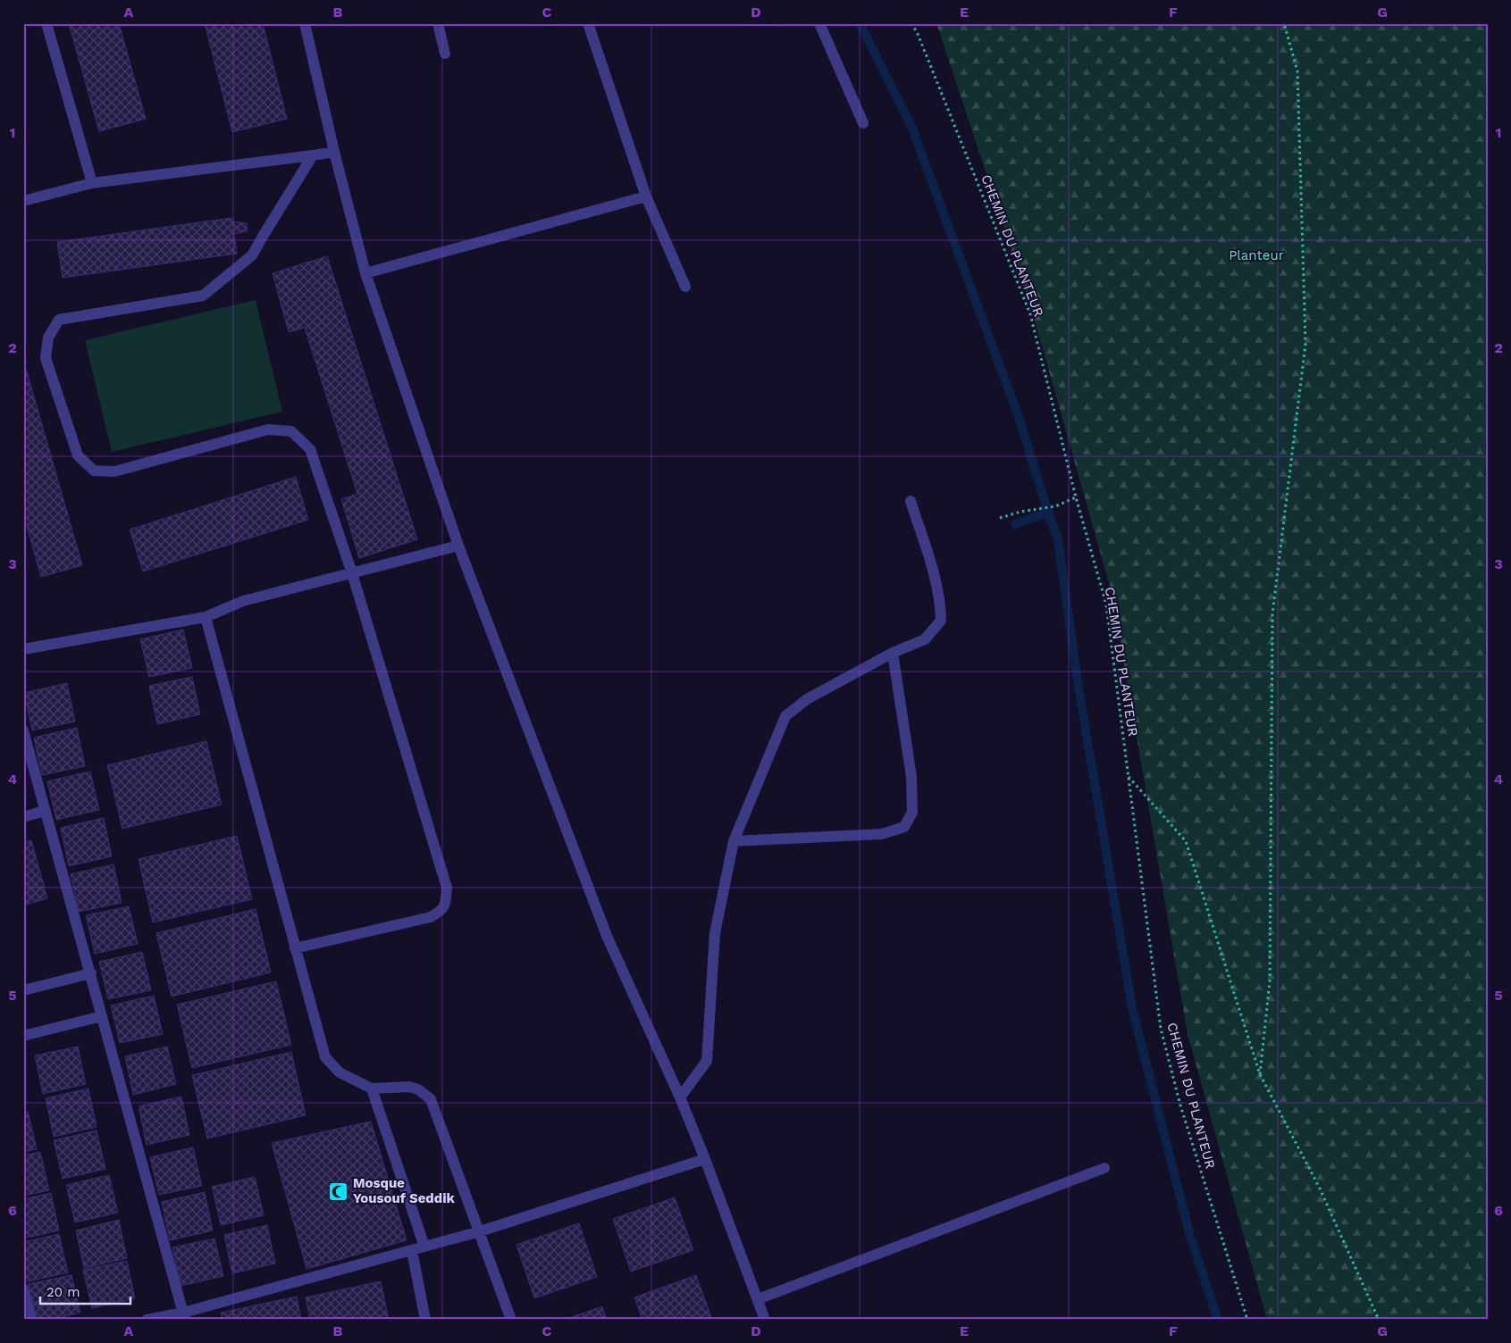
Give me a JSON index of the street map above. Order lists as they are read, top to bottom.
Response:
{
  "streets": {
    "path": ["CHEMIN DU PLANTEUR"]
  },
  "parks": ["Planteur"],
  "places": {
    "mosque": ["Mosque Yousouf Seddik"]
  },
  "scale_bar": "20 m",
  "grid": {
    "columns": [
      "A",
      "B",
      "C",
      "D",
      "E",
      "F",
      "G"
    ],
    "rows": [
      "1",
      "2",
      "3",
      "4",
      "5",
      "6"
    ]
  }
}
